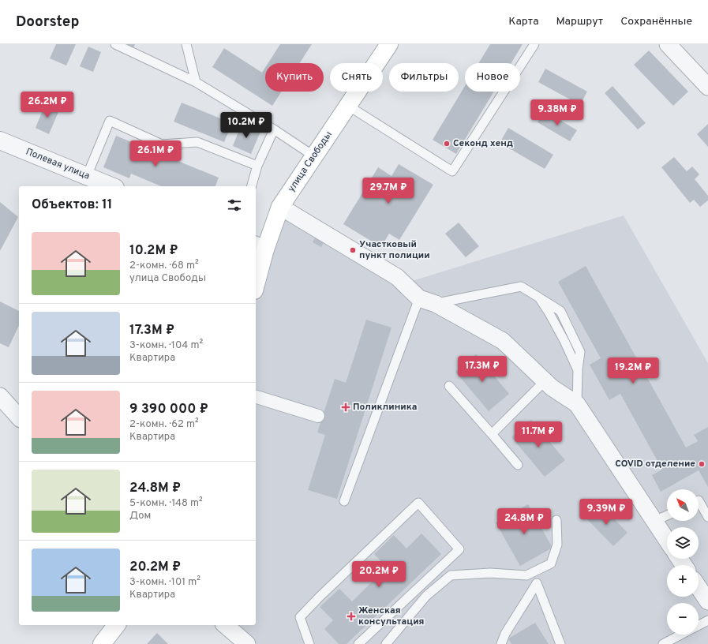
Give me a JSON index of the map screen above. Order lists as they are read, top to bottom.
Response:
{
  "streets": {
    "main road": ["улица Свободы"],
    "street": ["Полевая улица"]
  },
  "places": {
    "other": ["Секонд хенд", "Участковый пункт полиции", "COVID отделение"],
    "health": ["Поликлиника", "Женская консультация"]
  },
  "north": "top left",
  "page": {
    "header": "Doorstep",
    "nav": ["Карта", "Маршрут", "Сохранённые"],
    "chip": [
      "Купить",
      "Снять",
      "Фильтры",
      "Новое"
    ],
    "price": [
      "26.2M ₽",
      "9.38M ₽",
      "10.2M ₽",
      "26.1M ₽",
      "29.7M ₽",
      "17.3M ₽",
      "19.2M ₽",
      "11.7M ₽",
      "9.39M ₽",
      "24.8M ₽",
      "20.2M ₽"
    ],
    "heading": "Объектов: 11",
    "list": [
      {
        "name": "10.2M ₽",
        "note": "2-комн. · 68 m² · улица Свободы"
      },
      {
        "name": "17.3M ₽",
        "note": "3-комн. · 104 m² · Квартира"
      },
      {
        "name": "9 390 000 ₽",
        "note": "2-комн. · 62 m² · Квартира"
      },
      {
        "name": "24.8M ₽",
        "note": "5-комн. · 148 m² · Дом"
      },
      {
        "name": "20.2M ₽",
        "note": "3-комн. · 101 m² · Квартира"
      }
    ],
    "map_buttons": ["+", "−"]
  }
}
